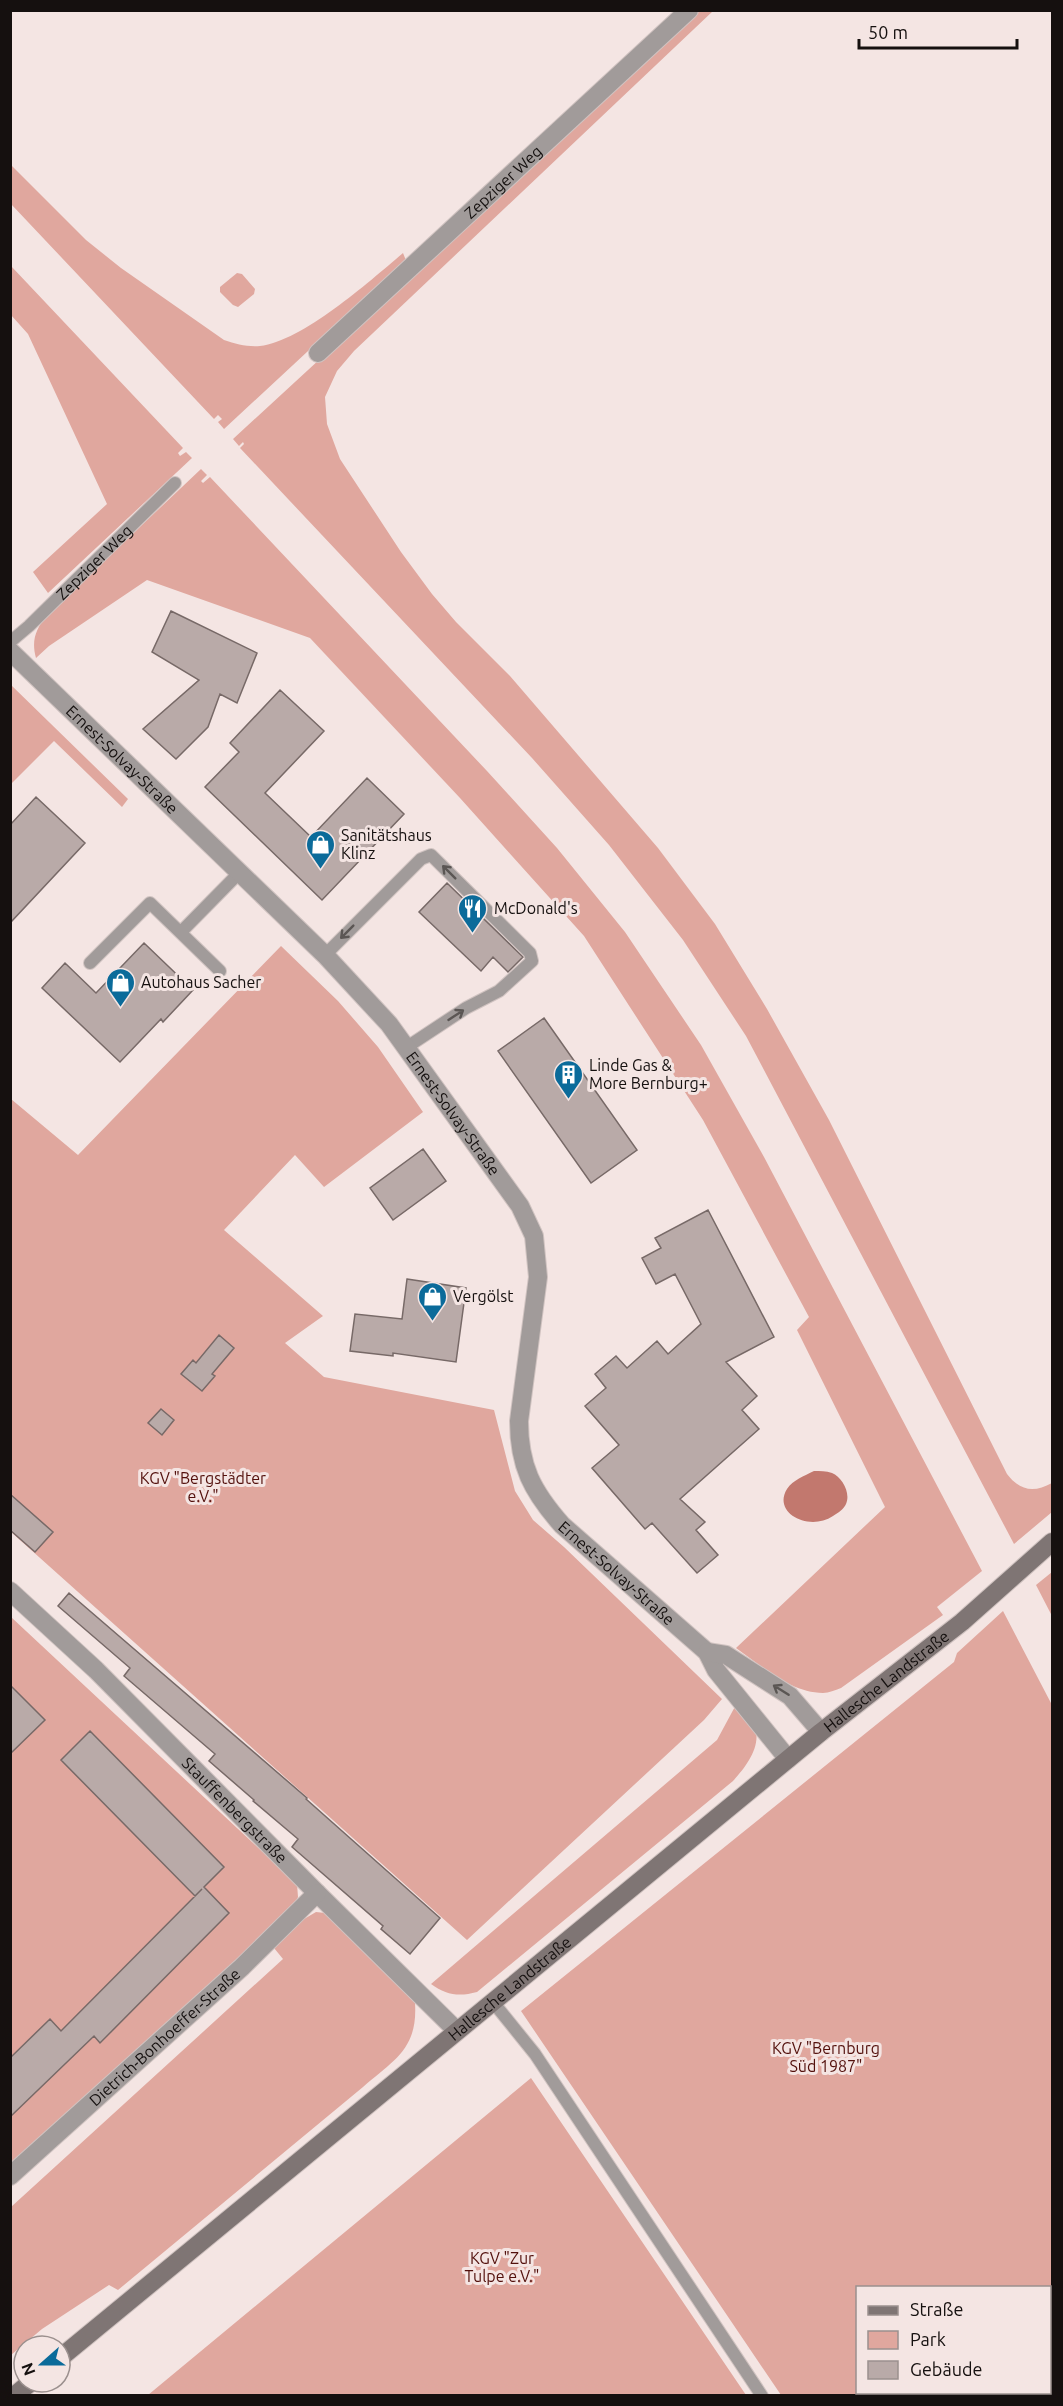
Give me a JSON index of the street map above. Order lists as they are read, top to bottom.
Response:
{
  "streets": {
    "main road": ["Hallesche Landstraße"],
    "street": [
      "Zepziger Weg",
      "Ernest-Solvay-Straße",
      "Stauffenbergstraße",
      "Dietrich-Bonhoeffer-Straße"
    ]
  },
  "crossings": [
    ["Ernest-Solvay-Straße", "Hallesche Landstraße"],
    ["Hallesche Landstraße", "Stauffenbergstraße"],
    ["Stauffenbergstraße", "Dietrich-Bonhoeffer-Straße"]
  ],
  "parks": ["KGV \"Bergstädter e.V.\"", "KGV \"Bernburg Süd 1987\"", "KGV \"Zur Tulpe e.V.\""],
  "places": {
    "shop": ["Sanitätshaus Klinz", "Autohaus Sacher", "Vergölst"],
    "restaurant": ["McDonald's"],
    "building": ["Linde Gas & More Bernburg+"]
  },
  "legend": ["Straße", "Park", "Gebäude"],
  "scale_bar": "50 m",
  "north": "left"
}
